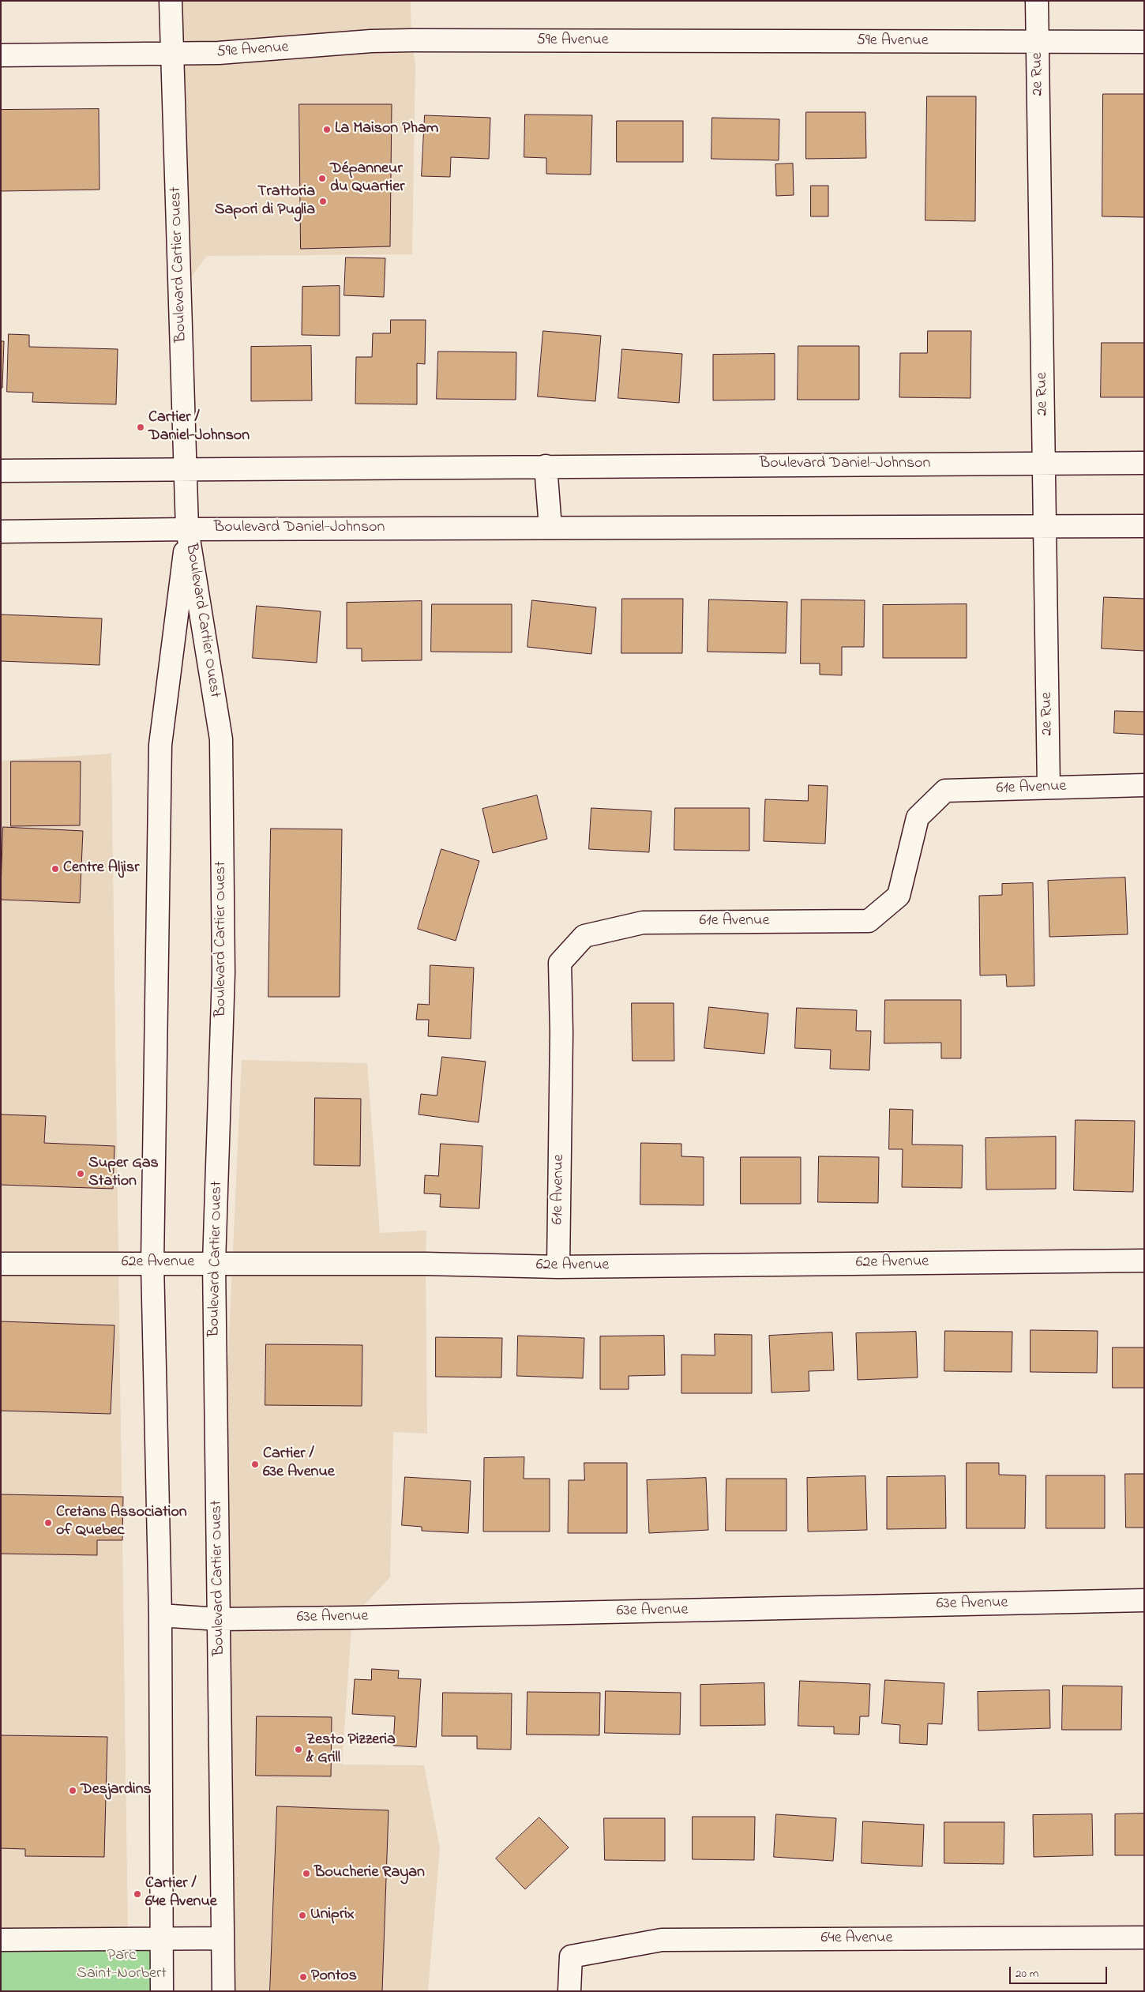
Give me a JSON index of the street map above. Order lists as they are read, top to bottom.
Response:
{
  "streets": {
    "street": [
      "59e Avenue",
      "2e Rue",
      "Boulevard Cartier Ouest",
      "Boulevard Daniel-Johnson",
      "61e Avenue",
      "62e Avenue",
      "63e Avenue",
      "64e Avenue"
    ]
  },
  "crossings": [
    ["59e Avenue", "2e Rue"],
    ["59e Avenue", "Boulevard Cartier Ouest"],
    ["2e Rue", "Boulevard Daniel-Johnson"],
    ["2e Rue", "61e Avenue"],
    ["Boulevard Cartier Ouest", "Boulevard Daniel-Johnson"],
    ["Boulevard Cartier Ouest", "62e Avenue"],
    ["Boulevard Cartier Ouest", "63e Avenue"],
    ["61e Avenue", "62e Avenue"]
  ],
  "parks": ["Parc Saint-Norbert"],
  "places": [
    "La Maison Pham",
    "Dépanneur du Quartier",
    "Trattoria Sapori di Puglia",
    "Cartier / Daniel-Johnson",
    "Centre Aljisr",
    "Super Gas Station",
    "Cartier / 63e Avenue",
    "Cretans Association of Quebec",
    "Zesto Pizzeria & Grill",
    "Desjardins",
    "Boucherie Rayan",
    "Cartier / 64e Avenue",
    "Uniprix",
    "Pontos"
  ],
  "scale_bar": "20 m"
}
